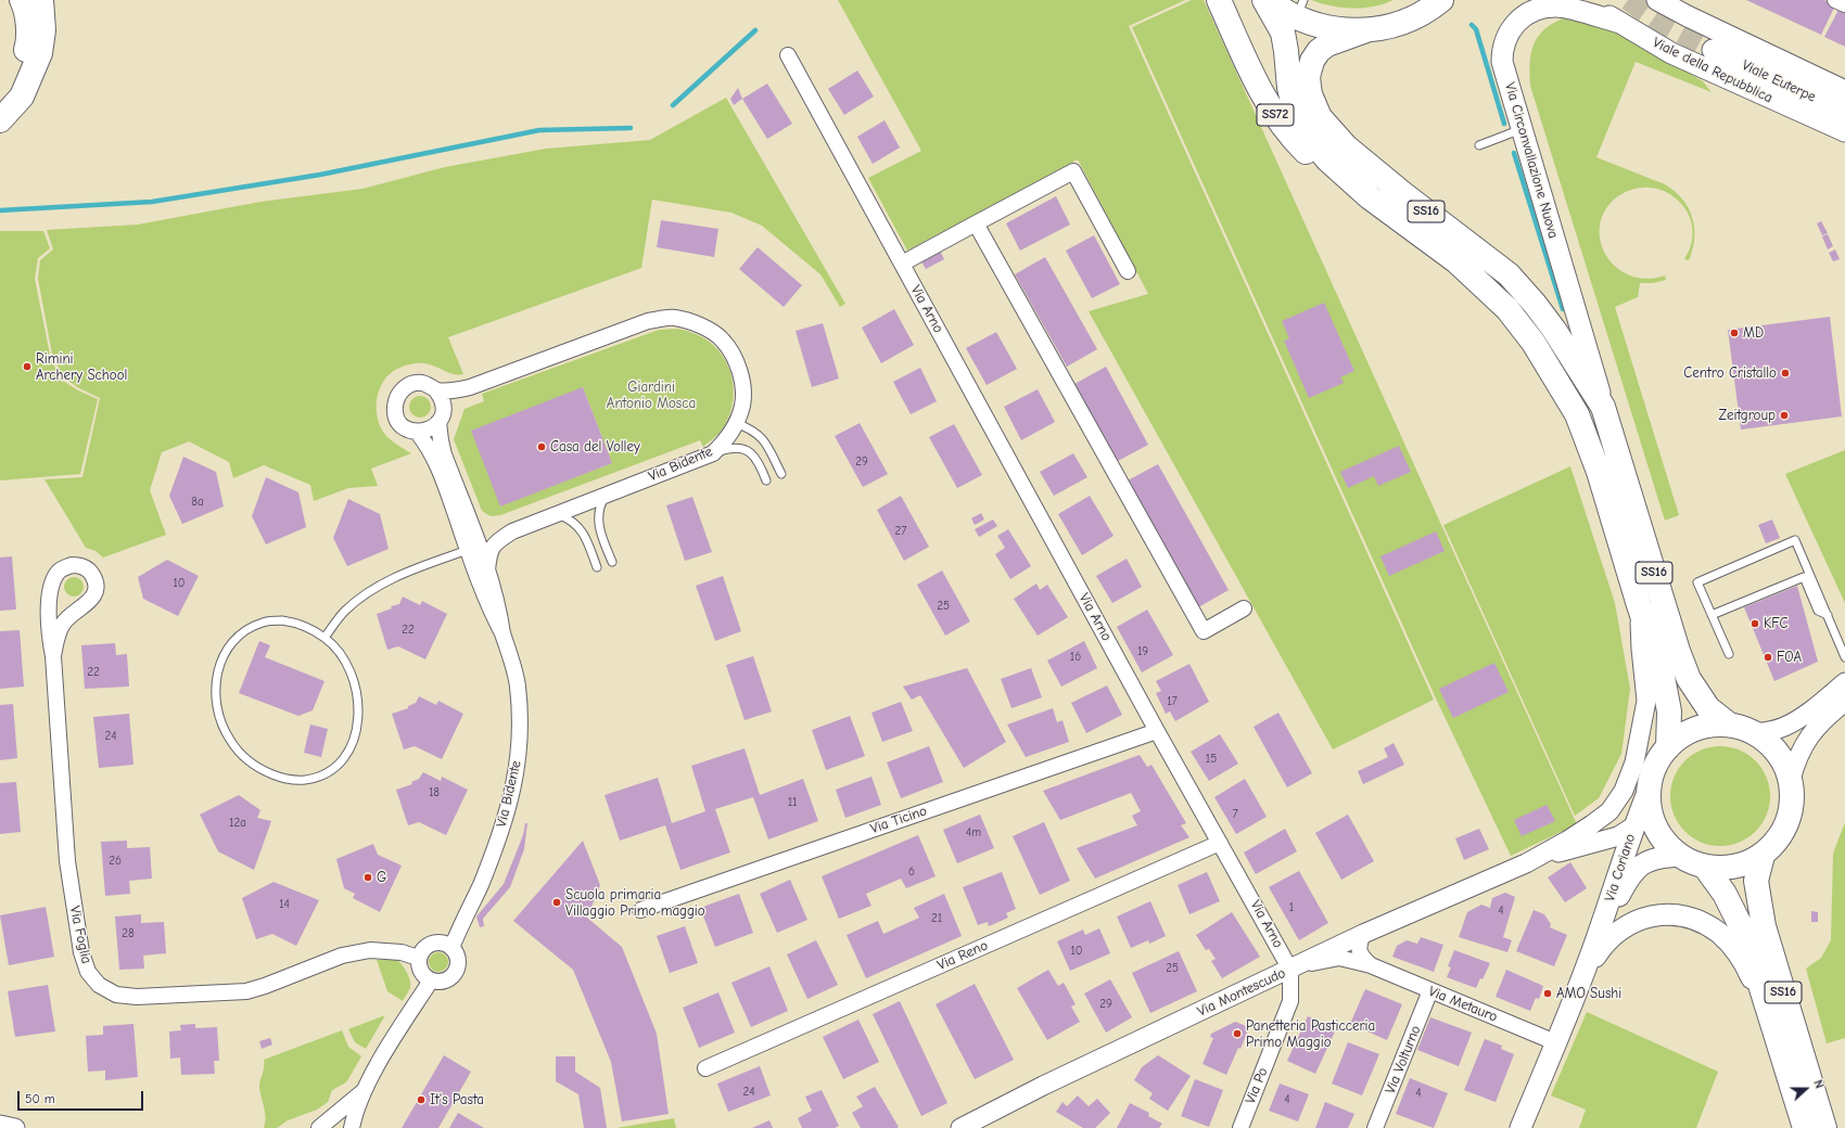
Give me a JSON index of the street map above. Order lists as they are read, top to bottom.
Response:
{
  "streets": {
    "main road": [
      "Viale della Repubblica",
      "Viale Euterpe",
      "SS72",
      "Via Circonvallazione Nuova",
      "SS16",
      "Via Coriano"
    ],
    "street": [
      "Via Arno",
      "Via Bidente",
      "Via Ticino",
      "Via Foglia",
      "Via Reno",
      "Via Montescudo",
      "Via Metauro",
      "Via Volturno",
      "Via Po"
    ]
  },
  "crossings": [
    ["Viale della Repubblica", "Via Circonvallazione Nuova"],
    ["SS72", "Via Circonvallazione Nuova"],
    ["Via Circonvallazione Nuova", "SS16"],
    ["Via Circonvallazione Nuova", "Via Coriano"],
    ["Via Circonvallazione Nuova", "Via Montescudo"],
    ["SS16", "Via Coriano"],
    ["Via Arno", "Via Ticino"],
    ["Via Arno", "Via Reno"],
    ["Via Arno", "Via Montescudo"],
    ["Via Arno", "Via Metauro"],
    ["Via Arno", "Via Po"],
    ["Via Bidente", "Via Foglia"],
    ["Via Coriano", "Via Montescudo"],
    ["Via Coriano", "Via Metauro"],
    ["Via Montescudo", "Via Metauro"],
    ["Via Montescudo", "Via Po"],
    ["Via Metauro", "Via Volturno"],
    ["Via Metauro", "Via Po"]
  ],
  "parks": ["Giardini Antonio Mosca"],
  "places": [
    "MD",
    "Rimini Archery School",
    "Centro Cristallo",
    "Zeitgroup",
    "Casa del Volley",
    "KFC",
    "FOA",
    "G",
    "Scuola primaria Villaggio Primo maggio",
    "AMO Sushi",
    "Panetteria Pasticceria Primo Maggio",
    "It's Pasta"
  ],
  "house_numbers": [
    "29",
    "8a",
    "27",
    "10",
    "25",
    "22",
    "19",
    "16",
    "22",
    "17",
    "24",
    "15",
    "18",
    "11",
    "7",
    "12a",
    "4m",
    "26",
    "6",
    "14",
    "1",
    "4",
    "21",
    "28",
    "10",
    "25",
    "29",
    "24",
    "4",
    "4"
  ],
  "scale_bar": "50 m",
  "north": "right"
}
